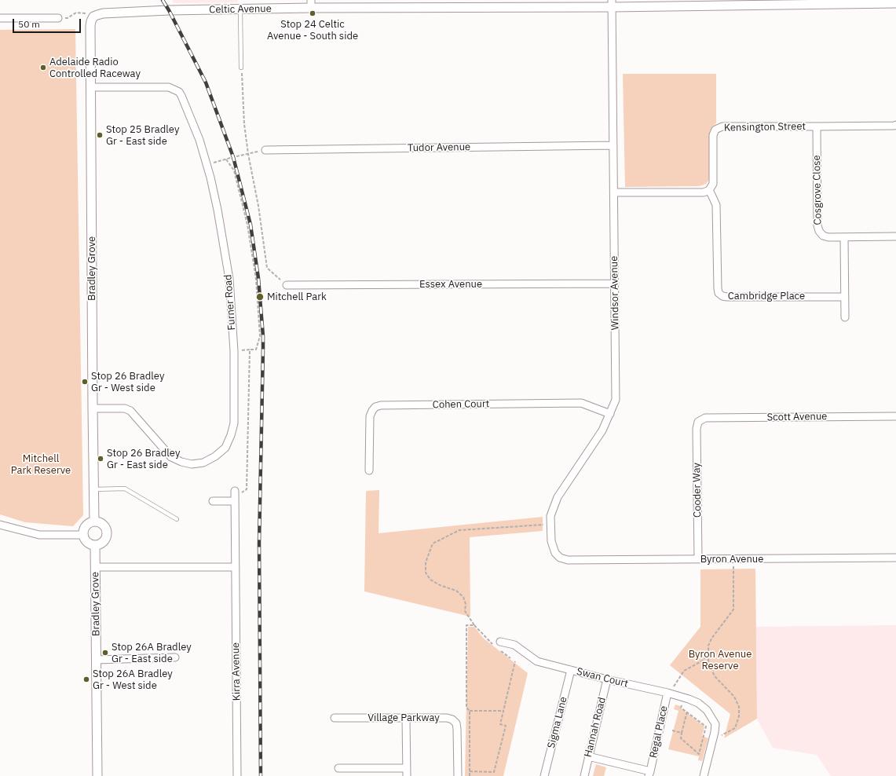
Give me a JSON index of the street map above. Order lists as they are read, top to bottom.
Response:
{
  "streets": {
    "street": [
      "Celtic Avenue",
      "Kensington Street",
      "Tudor Avenue",
      "Cosgrove Close",
      "Bradley Grove",
      "Essex Avenue",
      "Windsor Avenue",
      "Cambridge Place",
      "Furner Road",
      "Cohen Court",
      "Scott Avenue",
      "Cooder Way",
      "Byron Avenue",
      "Kirra Avenue",
      "Swan Court",
      "Village Parkway",
      "Sigma Lane",
      "Hannah Road",
      "Regal Place"
    ]
  },
  "crossings": [
    ["Celtic Avenue", "Bradley Grove"],
    ["Celtic Avenue", "Windsor Avenue"],
    ["Kensington Street", "Cosgrove Close"],
    ["Kensington Street", "Cambridge Place"],
    ["Tudor Avenue", "Windsor Avenue"],
    ["Bradley Grove", "Furner Road"],
    ["Essex Avenue", "Windsor Avenue"],
    ["Windsor Avenue", "Cohen Court"],
    ["Windsor Avenue", "Byron Avenue"],
    ["Scott Avenue", "Cooder Way"],
    ["Cooder Way", "Byron Avenue"],
    ["Swan Court", "Sigma Lane"],
    ["Swan Court", "Hannah Road"],
    ["Swan Court", "Regal Place"]
  ],
  "parks": ["Mitchell Park Reserve", "Byron Avenue Reserve"],
  "places": [
    "Stop 24 Celtic Avenue - South side",
    "Adelaide Radio Controlled Raceway",
    "Stop 25 Bradley Gr - East side",
    "Mitchell Park",
    "Stop 26 Bradley Gr - West side",
    "Stop 26 Bradley Gr - East side",
    "Stop 26A Bradley Gr - East side",
    "Stop 26A Bradley Gr - West side"
  ],
  "scale_bar": "50 m"
}
